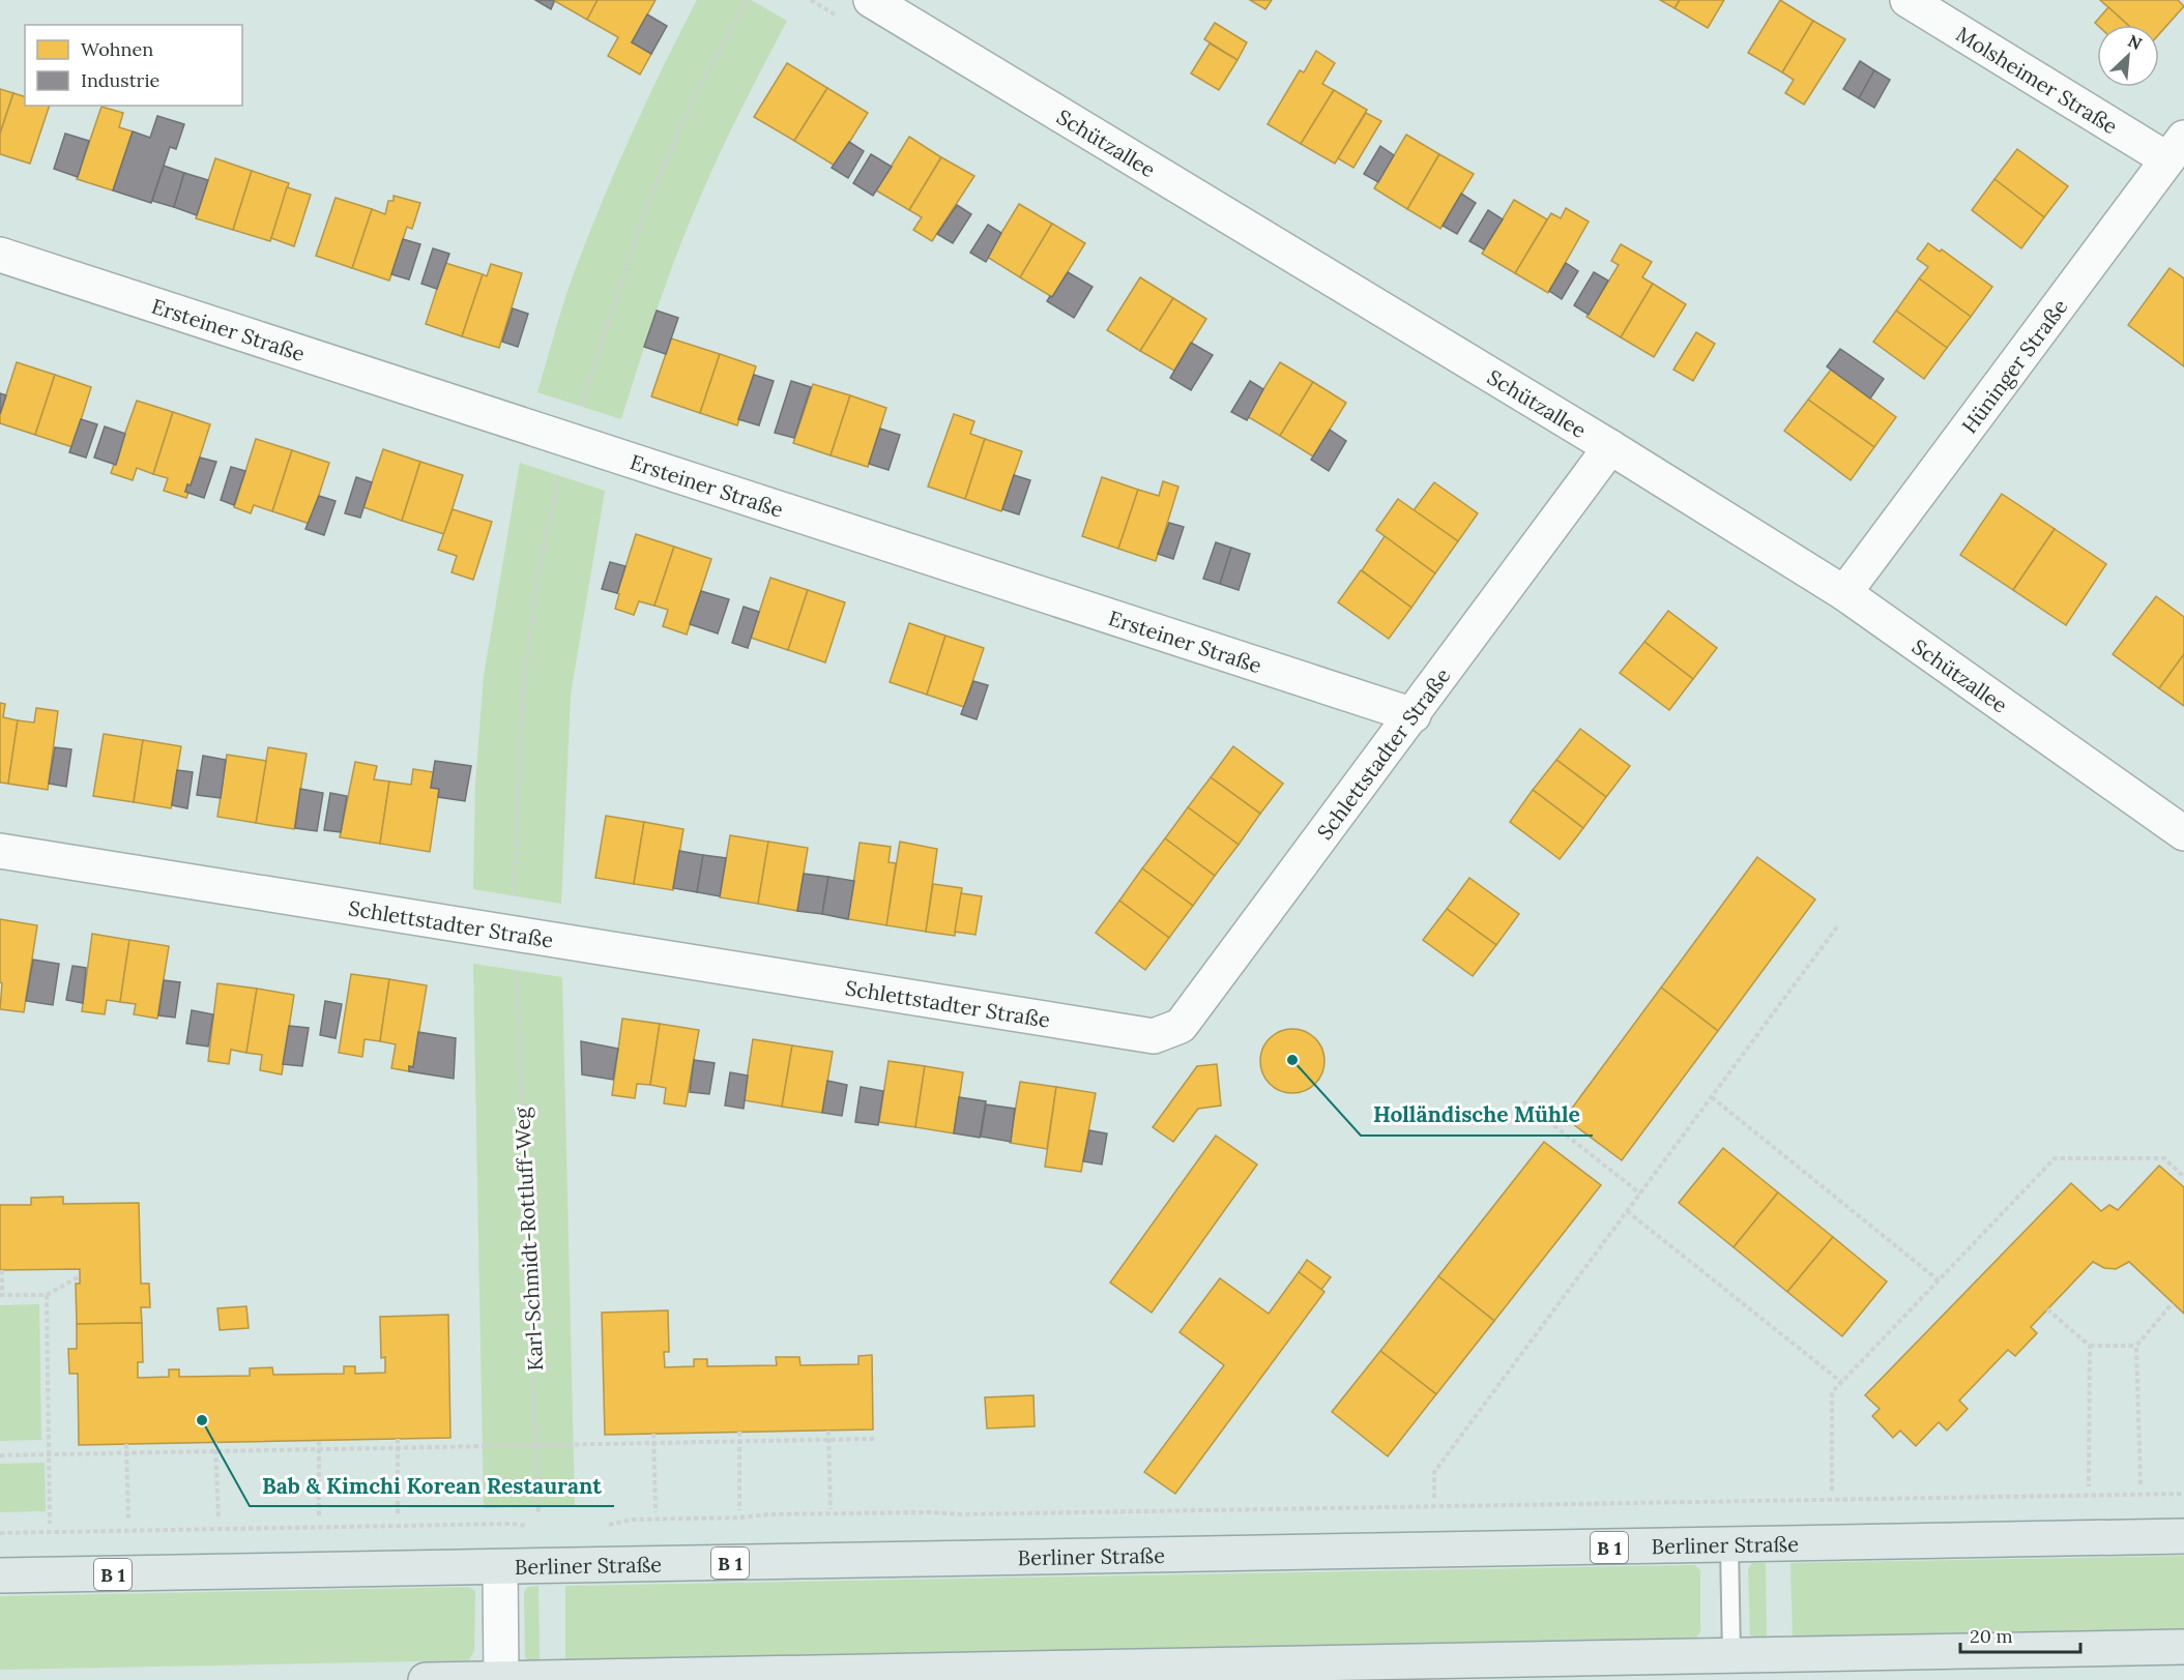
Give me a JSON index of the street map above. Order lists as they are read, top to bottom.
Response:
{
  "streets": {
    "main road": ["Berliner Straße", "B 1"],
    "street": [
      "Molsheimer Straße",
      "Schützallee",
      "Ersteiner Straße",
      "Hüninger Straße",
      "Schlettstadter Straße"
    ],
    "path": ["Karl-Schmidt-Rottluff-Weg"]
  },
  "crossings": [
    ["Molsheimer Straße", "Hüninger Straße"],
    ["Schützallee", "Hüninger Straße"],
    ["Schützallee", "Schlettstadter Straße"],
    ["Ersteiner Straße", "Schlettstadter Straße"]
  ],
  "places": ["Holländische Mühle", "Bab & Kimchi Korean Restaurant"],
  "legend": ["Wohnen", "Industrie"],
  "scale_bar": "20 m",
  "north": "top right"
}
